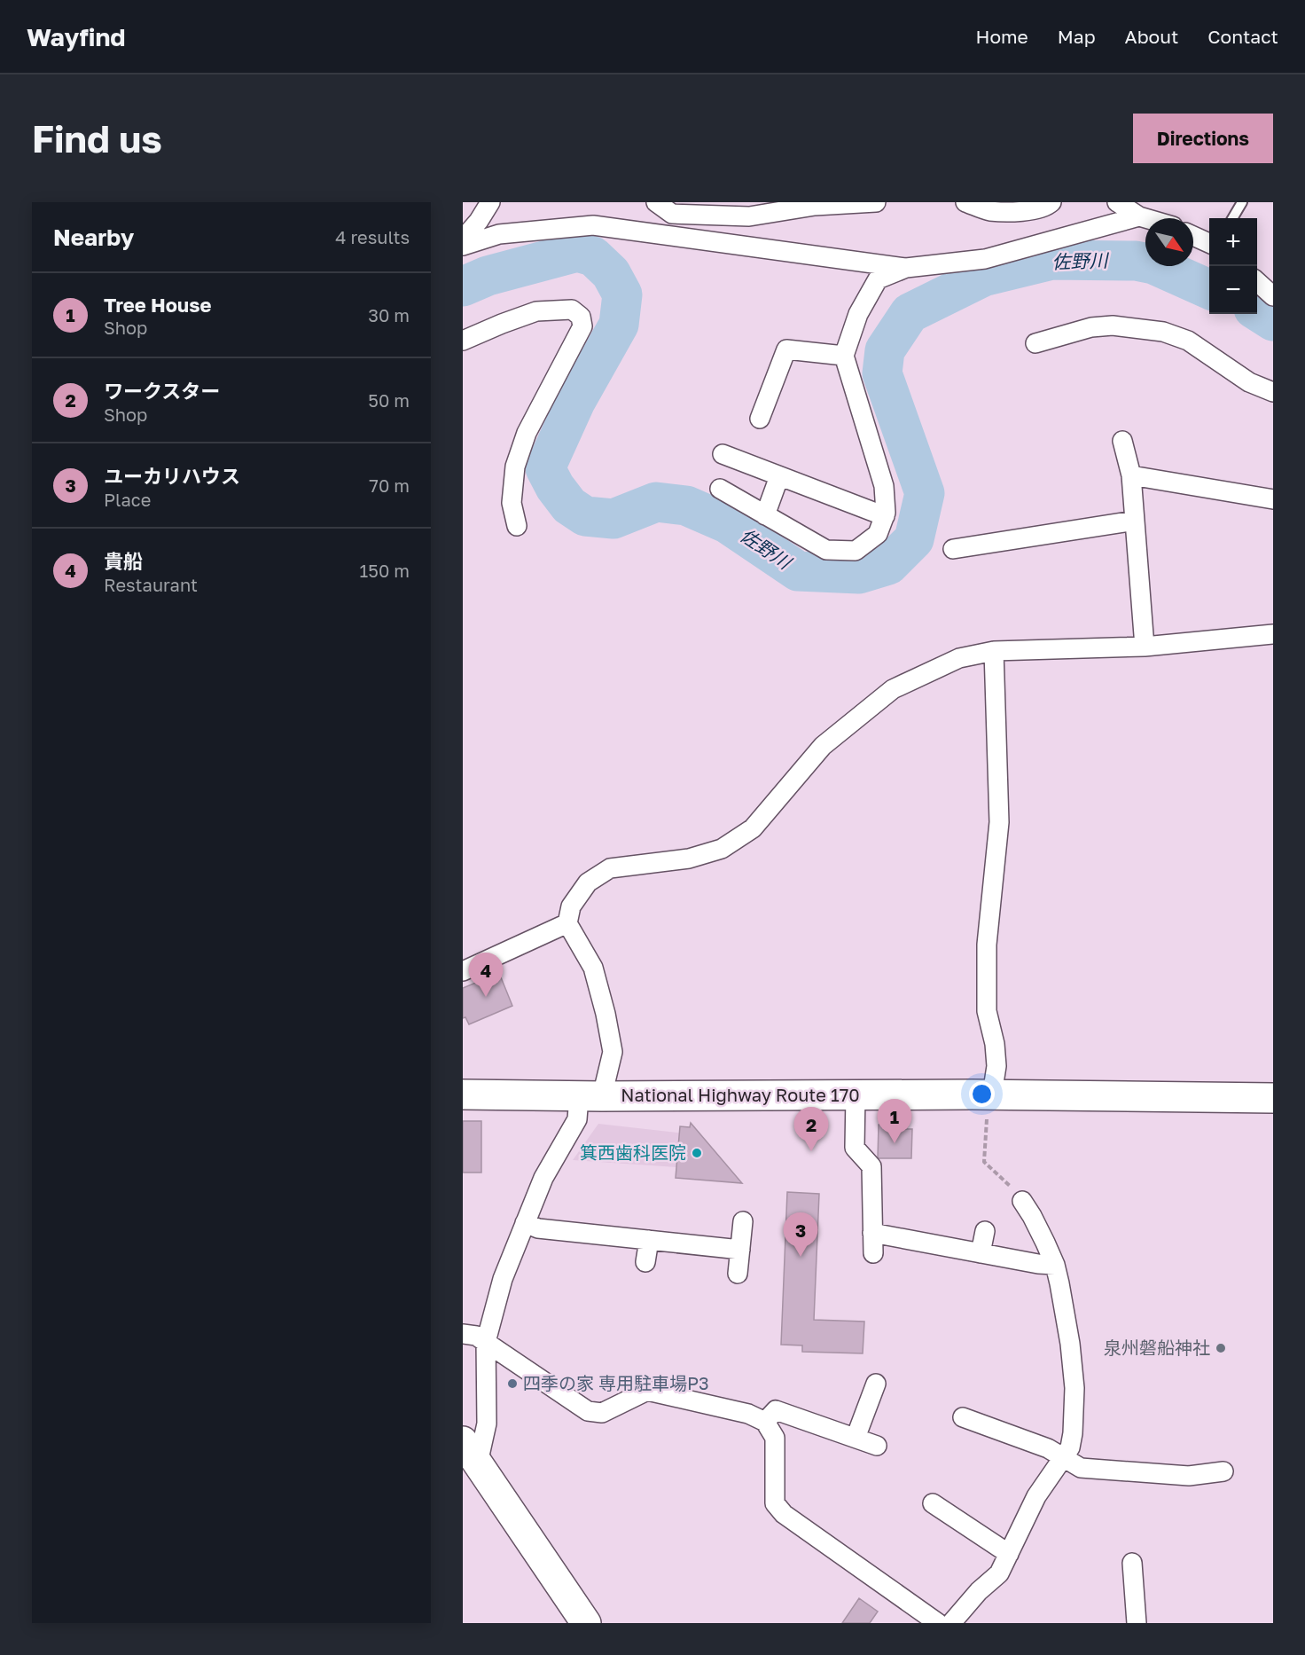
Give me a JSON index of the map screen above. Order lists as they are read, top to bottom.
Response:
{
  "streets": {
    "main road": ["National Highway Route 170"]
  },
  "water": ["佐野川"],
  "places": ["箕西歯科医院", "泉州磐船神社", "四季の家 専用駐車場P3"],
  "north": "bottom right",
  "page": {
    "header": "Wayfind",
    "nav": [
      "Home",
      "Map",
      "About",
      "Contact"
    ],
    "buttons": "Directions",
    "title": "Find us",
    "heading": ["Nearby", "4 results"],
    "map_buttons": ["+", "−"],
    "list": [
      {
        "mark": "1",
        "name": "Tree House",
        "note": "Shop",
        "value": "30 m"
      },
      {
        "mark": "2",
        "name": "ワークスター",
        "note": "Shop",
        "value": "50 m"
      },
      {
        "mark": "3",
        "name": "ユーカリハウス",
        "note": "Place",
        "value": "70 m"
      },
      {
        "mark": "4",
        "name": "貴船",
        "note": "Restaurant",
        "value": "150 m"
      }
    ],
    "pins": [
      "4",
      "1",
      "2",
      "3"
    ]
  }
}
